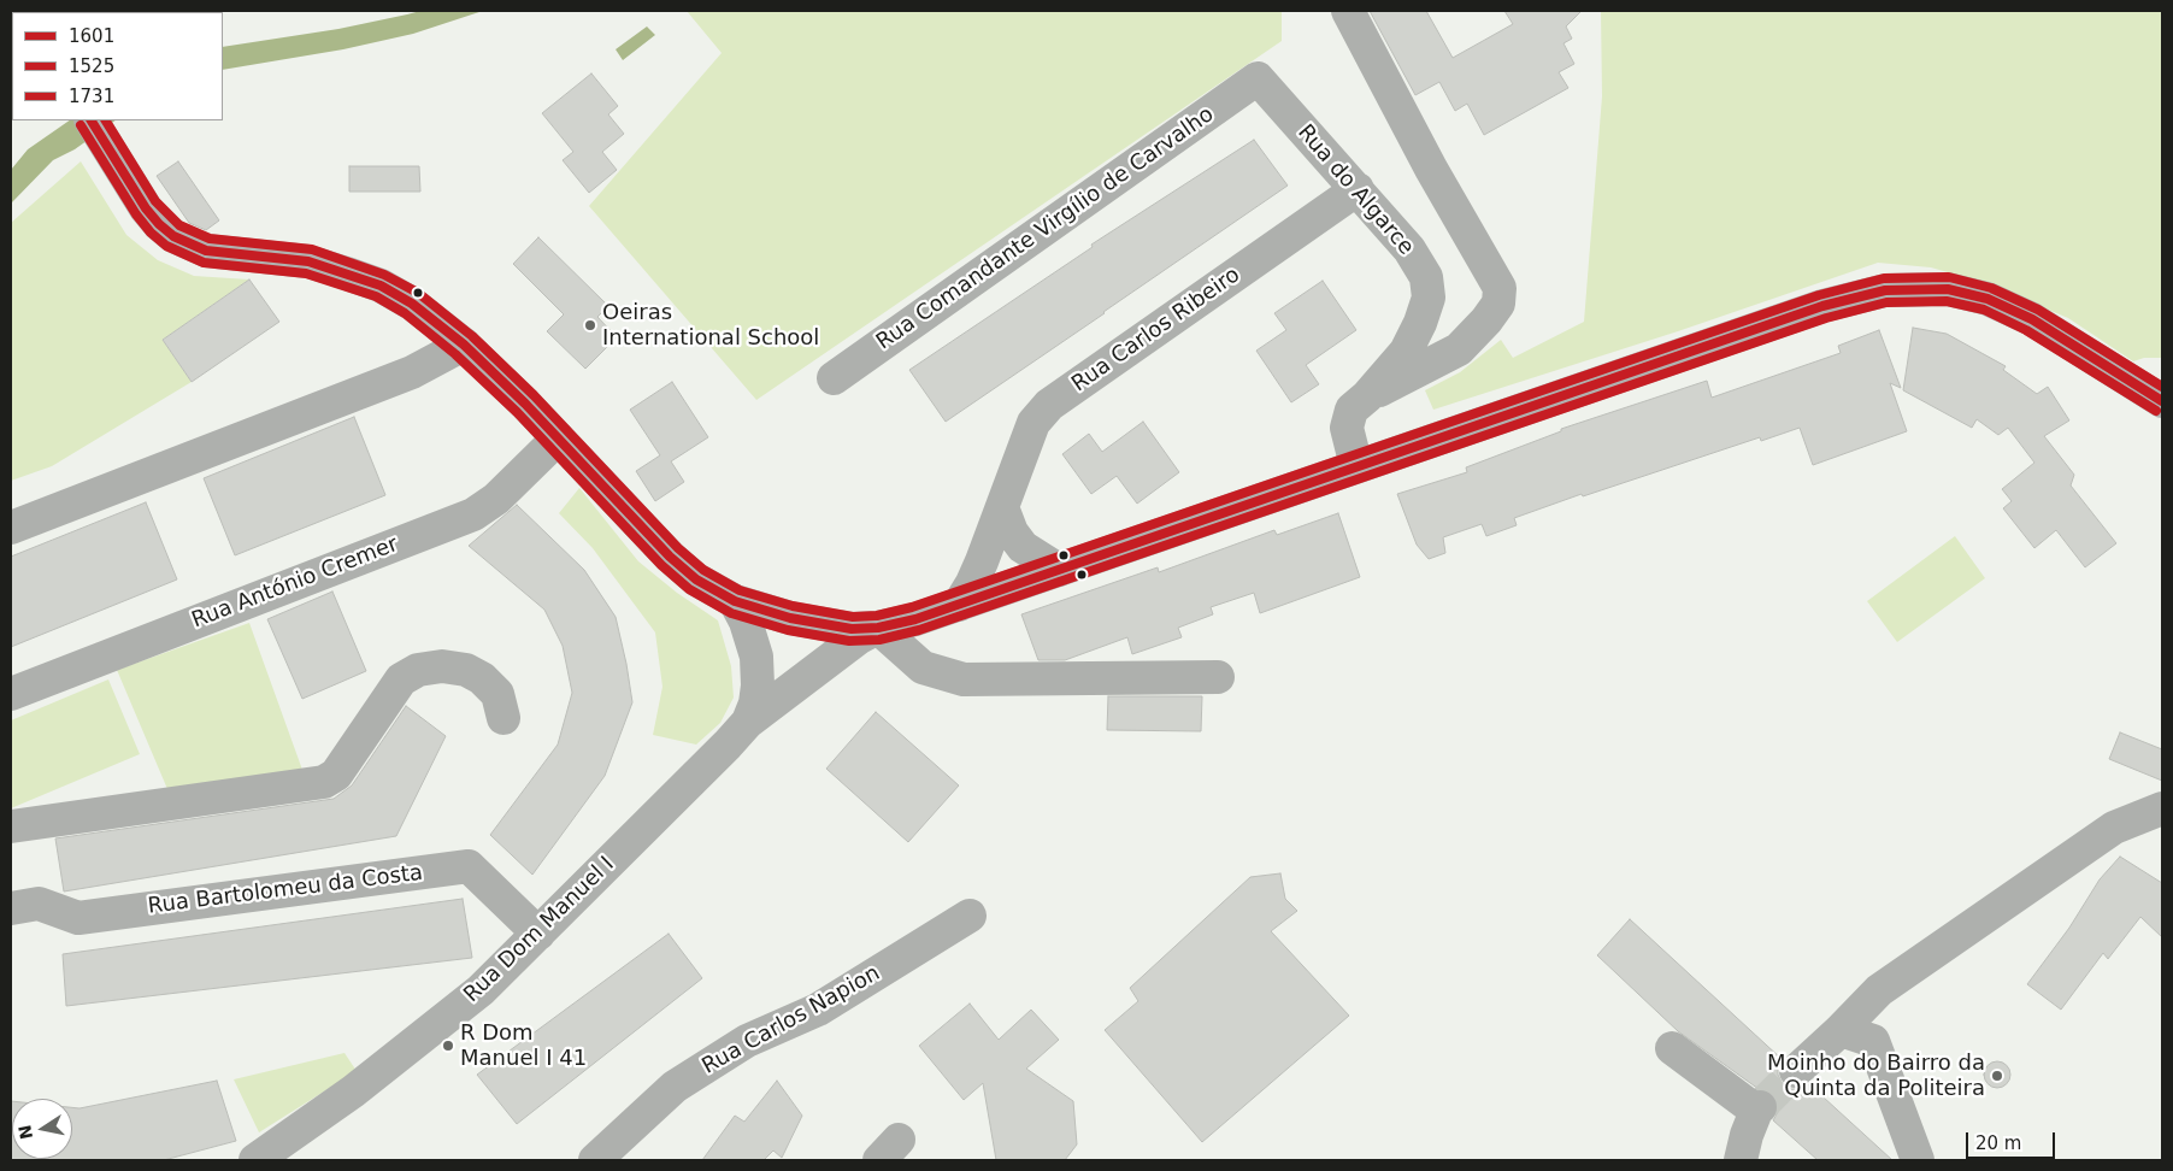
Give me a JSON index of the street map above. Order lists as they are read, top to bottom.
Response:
{
  "streets": {
    "street": [
      "Rua do Algarce",
      "Rua Comandante Virgílio de Carvalho",
      "Rua Carlos Ribeiro",
      "Rua António Cremer",
      "Rua Bartolomeu da Costa",
      "Rua Dom Manuel I",
      "Rua Carlos Napion"
    ]
  },
  "crossings": [
    ["Rua do Algarce", "Rua Comandante Virgílio de Carvalho"],
    ["Rua do Algarce", "Rua Carlos Ribeiro"],
    ["Rua Bartolomeu da Costa", "Rua Dom Manuel I"]
  ],
  "places": ["Oeiras International School", "R Dom Manuel I 41", "Moinho do Bairro da Quinta da Politeira"],
  "lines": ["transit line 1601", "transit line 1731", "transit line 1525"],
  "legend": ["1601", "1525", "1731"],
  "scale_bar": "20 m",
  "north": "left"
}
